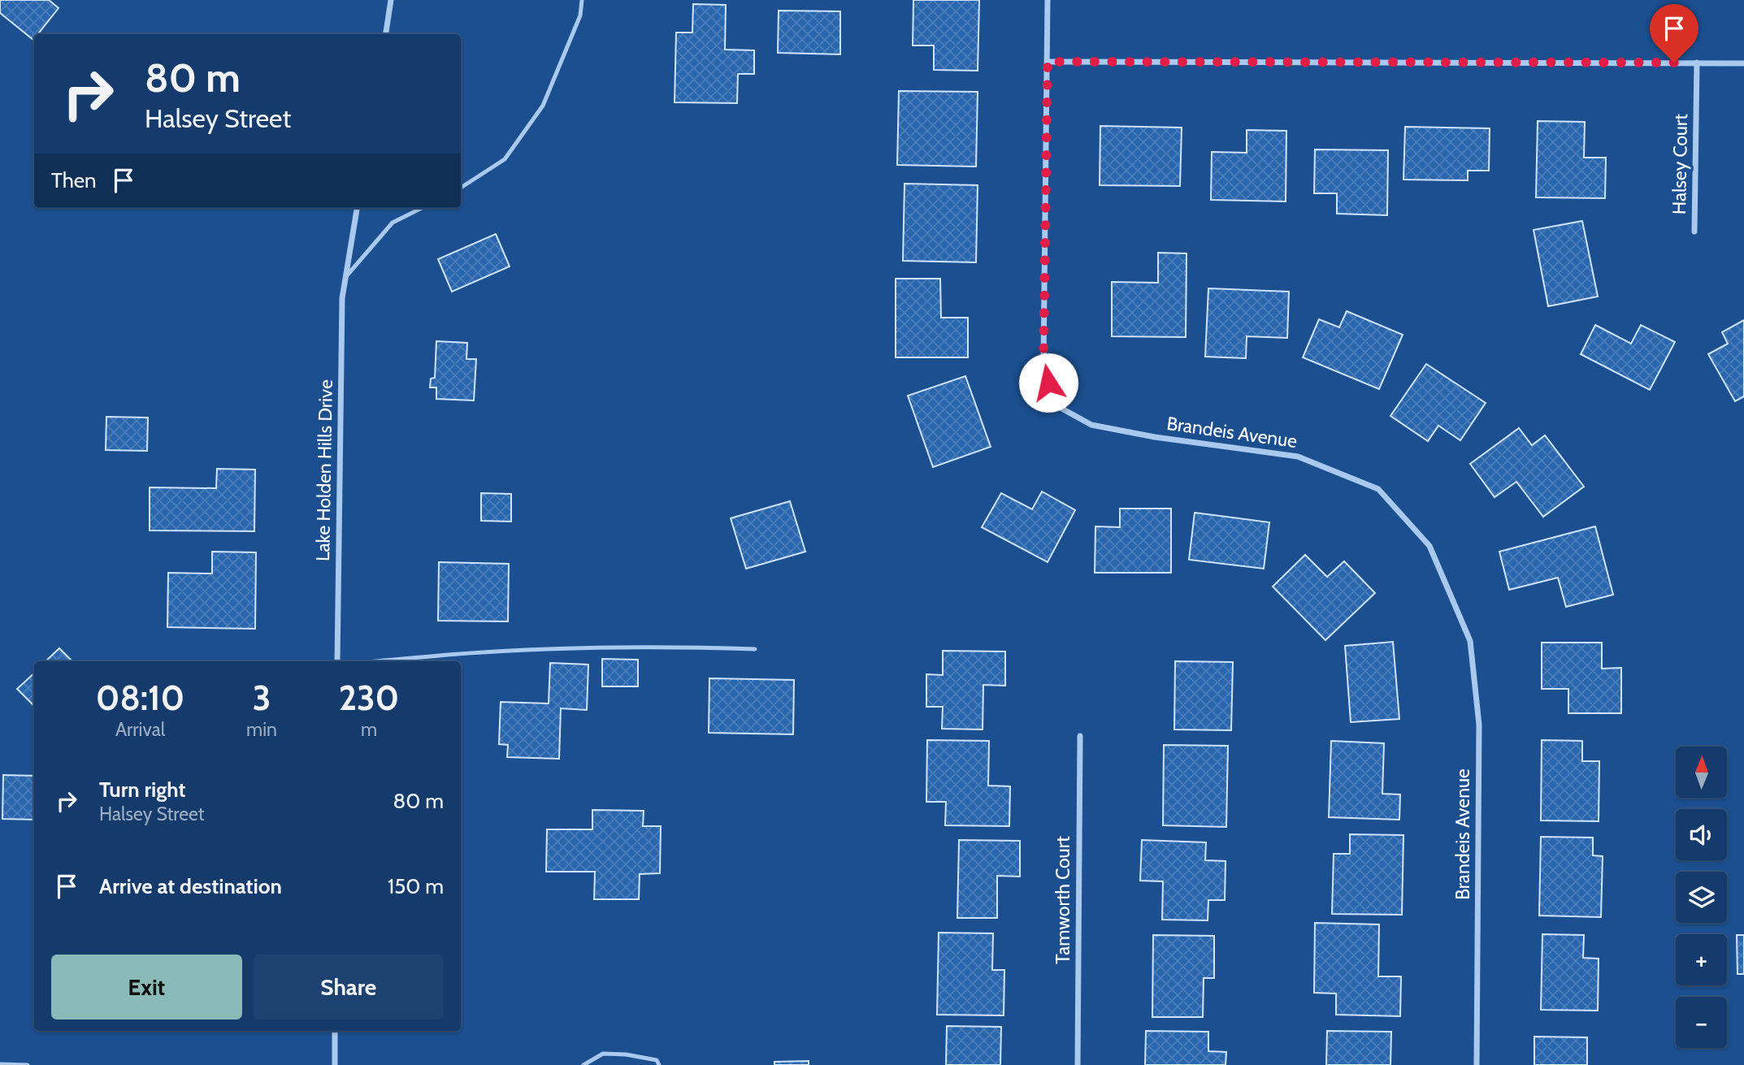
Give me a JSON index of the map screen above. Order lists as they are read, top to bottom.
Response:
{
  "streets": {
    "street": [
      "Halsey Court",
      "Brandeis Avenue",
      "Lake Holden Hills Drive",
      "Tamworth Court"
    ]
  },
  "north": "top",
  "page": {
    "turn": ["80 m", "Halsey Street"],
    "then": "Then",
    "eta": [
      "08:10",
      "Arrival",
      "3",
      "min",
      "230",
      "m"
    ],
    "map_buttons": ["+", "−"],
    "list": [
      {
        "name": "Turn right",
        "note": "Halsey Street",
        "value": "80 m"
      },
      {
        "name": "Arrive at destination",
        "value": "150 m"
      }
    ],
    "buttons": ["Exit", "Share"]
  }
}
